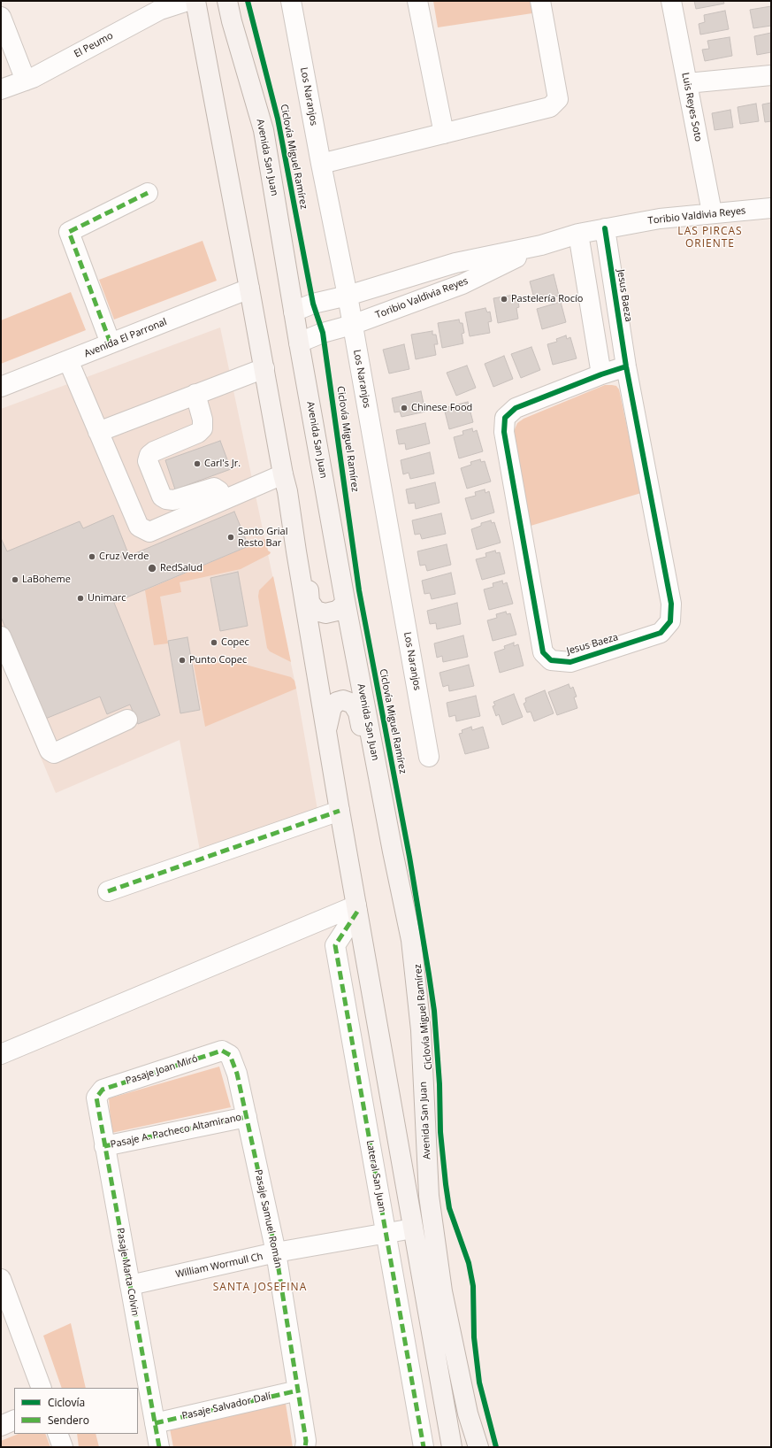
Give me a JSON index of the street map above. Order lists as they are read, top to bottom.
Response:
{
  "streets": {
    "main road": ["Avenida San Juan"],
    "street": [
      "El Peumo",
      "Los Naranjos",
      "Luis Reyes Soto",
      "Toribio Valdivia Reyes",
      "Jesus Baeza",
      "Avenida El Parronal",
      "Pasaje Joan Miró",
      "Pasaje A. Pacheco Altamirano",
      "Lateral San Juan",
      "Pasaje Samuel Román",
      "William Wormull Ch",
      "Pasaje Marta Colvin",
      "Pasaje Salvador Dalí"
    ],
    "cycle path": ["Ciclovía Miguel Ramírez"]
  },
  "crossings": [
    ["Los Naranjos", "Toribio Valdivia Reyes"],
    ["Luis Reyes Soto", "Toribio Valdivia Reyes"],
    ["Avenida San Juan", "Toribio Valdivia Reyes"],
    ["Toribio Valdivia Reyes", "Jesus Baeza"],
    ["Pasaje Joan Miró", "Pasaje Samuel Román"],
    ["Pasaje Joan Miró", "Pasaje Marta Colvin"],
    ["Pasaje A. Pacheco Altamirano", "Pasaje Samuel Román"],
    ["Pasaje A. Pacheco Altamirano", "Pasaje Marta Colvin"],
    ["Lateral San Juan", "William Wormull Ch"],
    ["Pasaje Samuel Román", "William Wormull Ch"],
    ["Pasaje Samuel Román", "Pasaje Salvador Dalí"],
    ["William Wormull Ch", "Pasaje Marta Colvin"],
    ["Pasaje Marta Colvin", "Pasaje Salvador Dalí"]
  ],
  "districts": ["LAS PIRCAS ORIENTE", "SANTA JOSEFINA"],
  "places": [
    "Pastelería Rocío",
    "Chinese Food",
    "Carl's Jr.",
    "Santo Grial Resto Bar",
    "Cruz Verde",
    "RedSalud",
    "LaBoheme",
    "Unimarc",
    "Copec",
    "Punto Copec"
  ],
  "legend": ["Ciclovía", "Sendero"]
}
